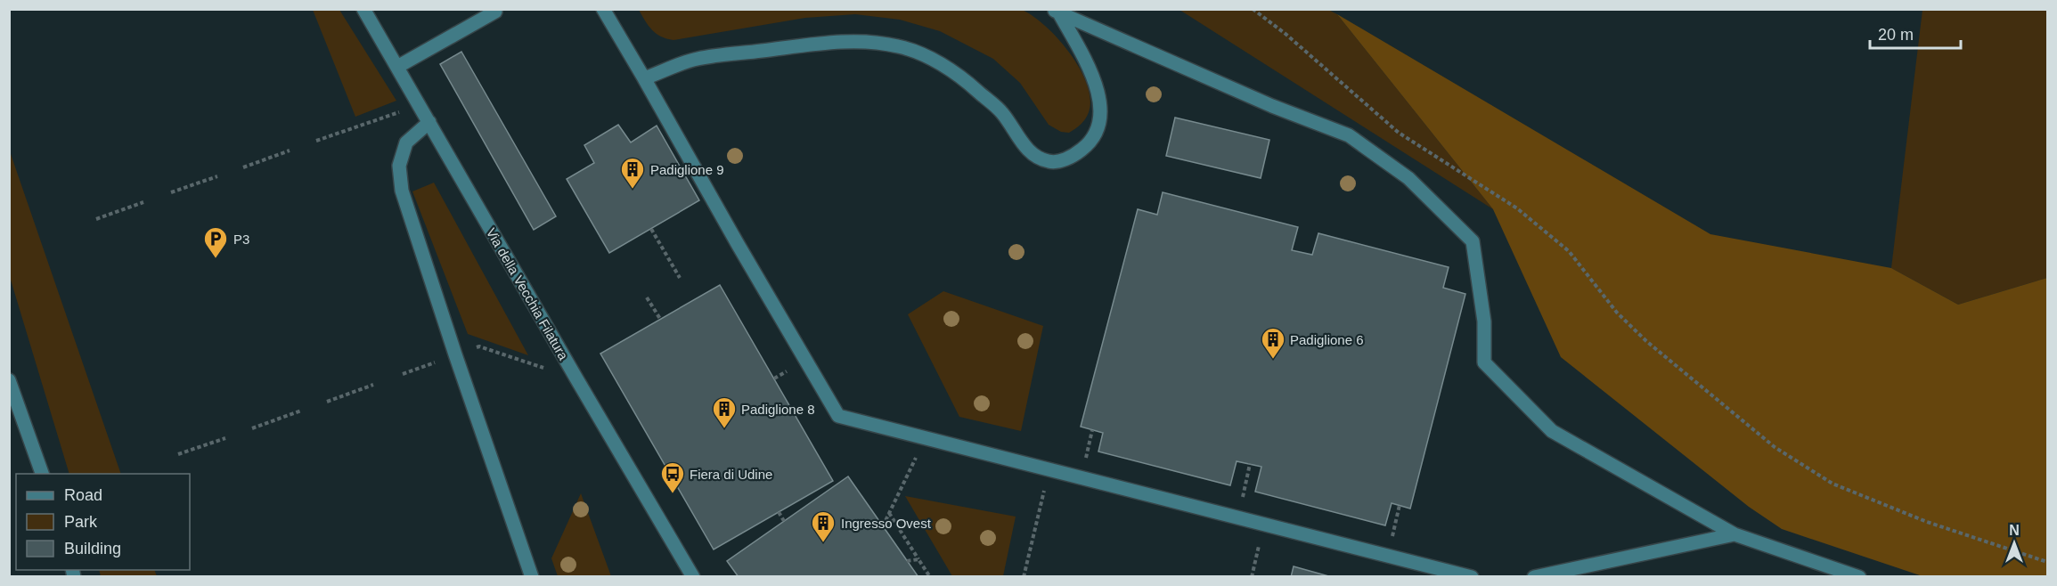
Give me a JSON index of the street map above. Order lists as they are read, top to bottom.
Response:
{
  "streets": {
    "street": ["Via della Vecchia Filatura"]
  },
  "places": {
    "building": [
      "Padiglione 9",
      "Padiglione 6",
      "Padiglione 8",
      "Ingresso Ovest"
    ],
    "parking": ["P3"],
    "bus stop": ["Fiera di Udine"]
  },
  "legend": ["Road", "Park", "Building"],
  "scale_bar": "20 m",
  "north": "top"
}
